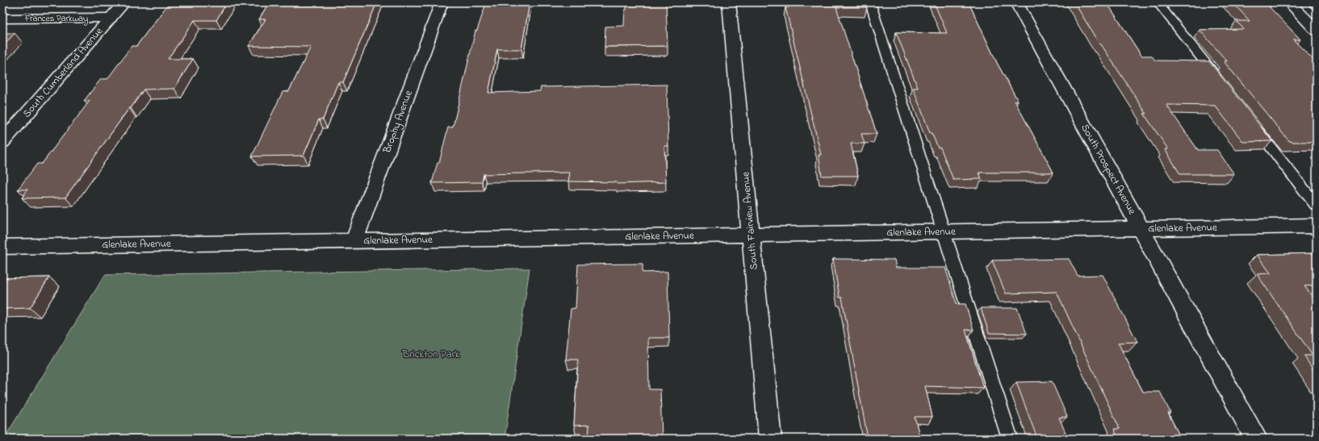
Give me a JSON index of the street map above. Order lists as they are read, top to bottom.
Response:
{
  "streets": {
    "street": [
      "Frances Parkway",
      "South Cumberland Avenue",
      "Brophy Avenue",
      "South Prospect Avenue",
      "South Fairview Avenue",
      "Glenlake Avenue"
    ]
  },
  "crossings": [
    ["Frances Parkway", "South Cumberland Avenue"],
    ["Brophy Avenue", "Glenlake Avenue"],
    ["South Prospect Avenue", "Glenlake Avenue"],
    ["South Fairview Avenue", "Glenlake Avenue"]
  ],
  "parks": ["Brickton Park"]
}
